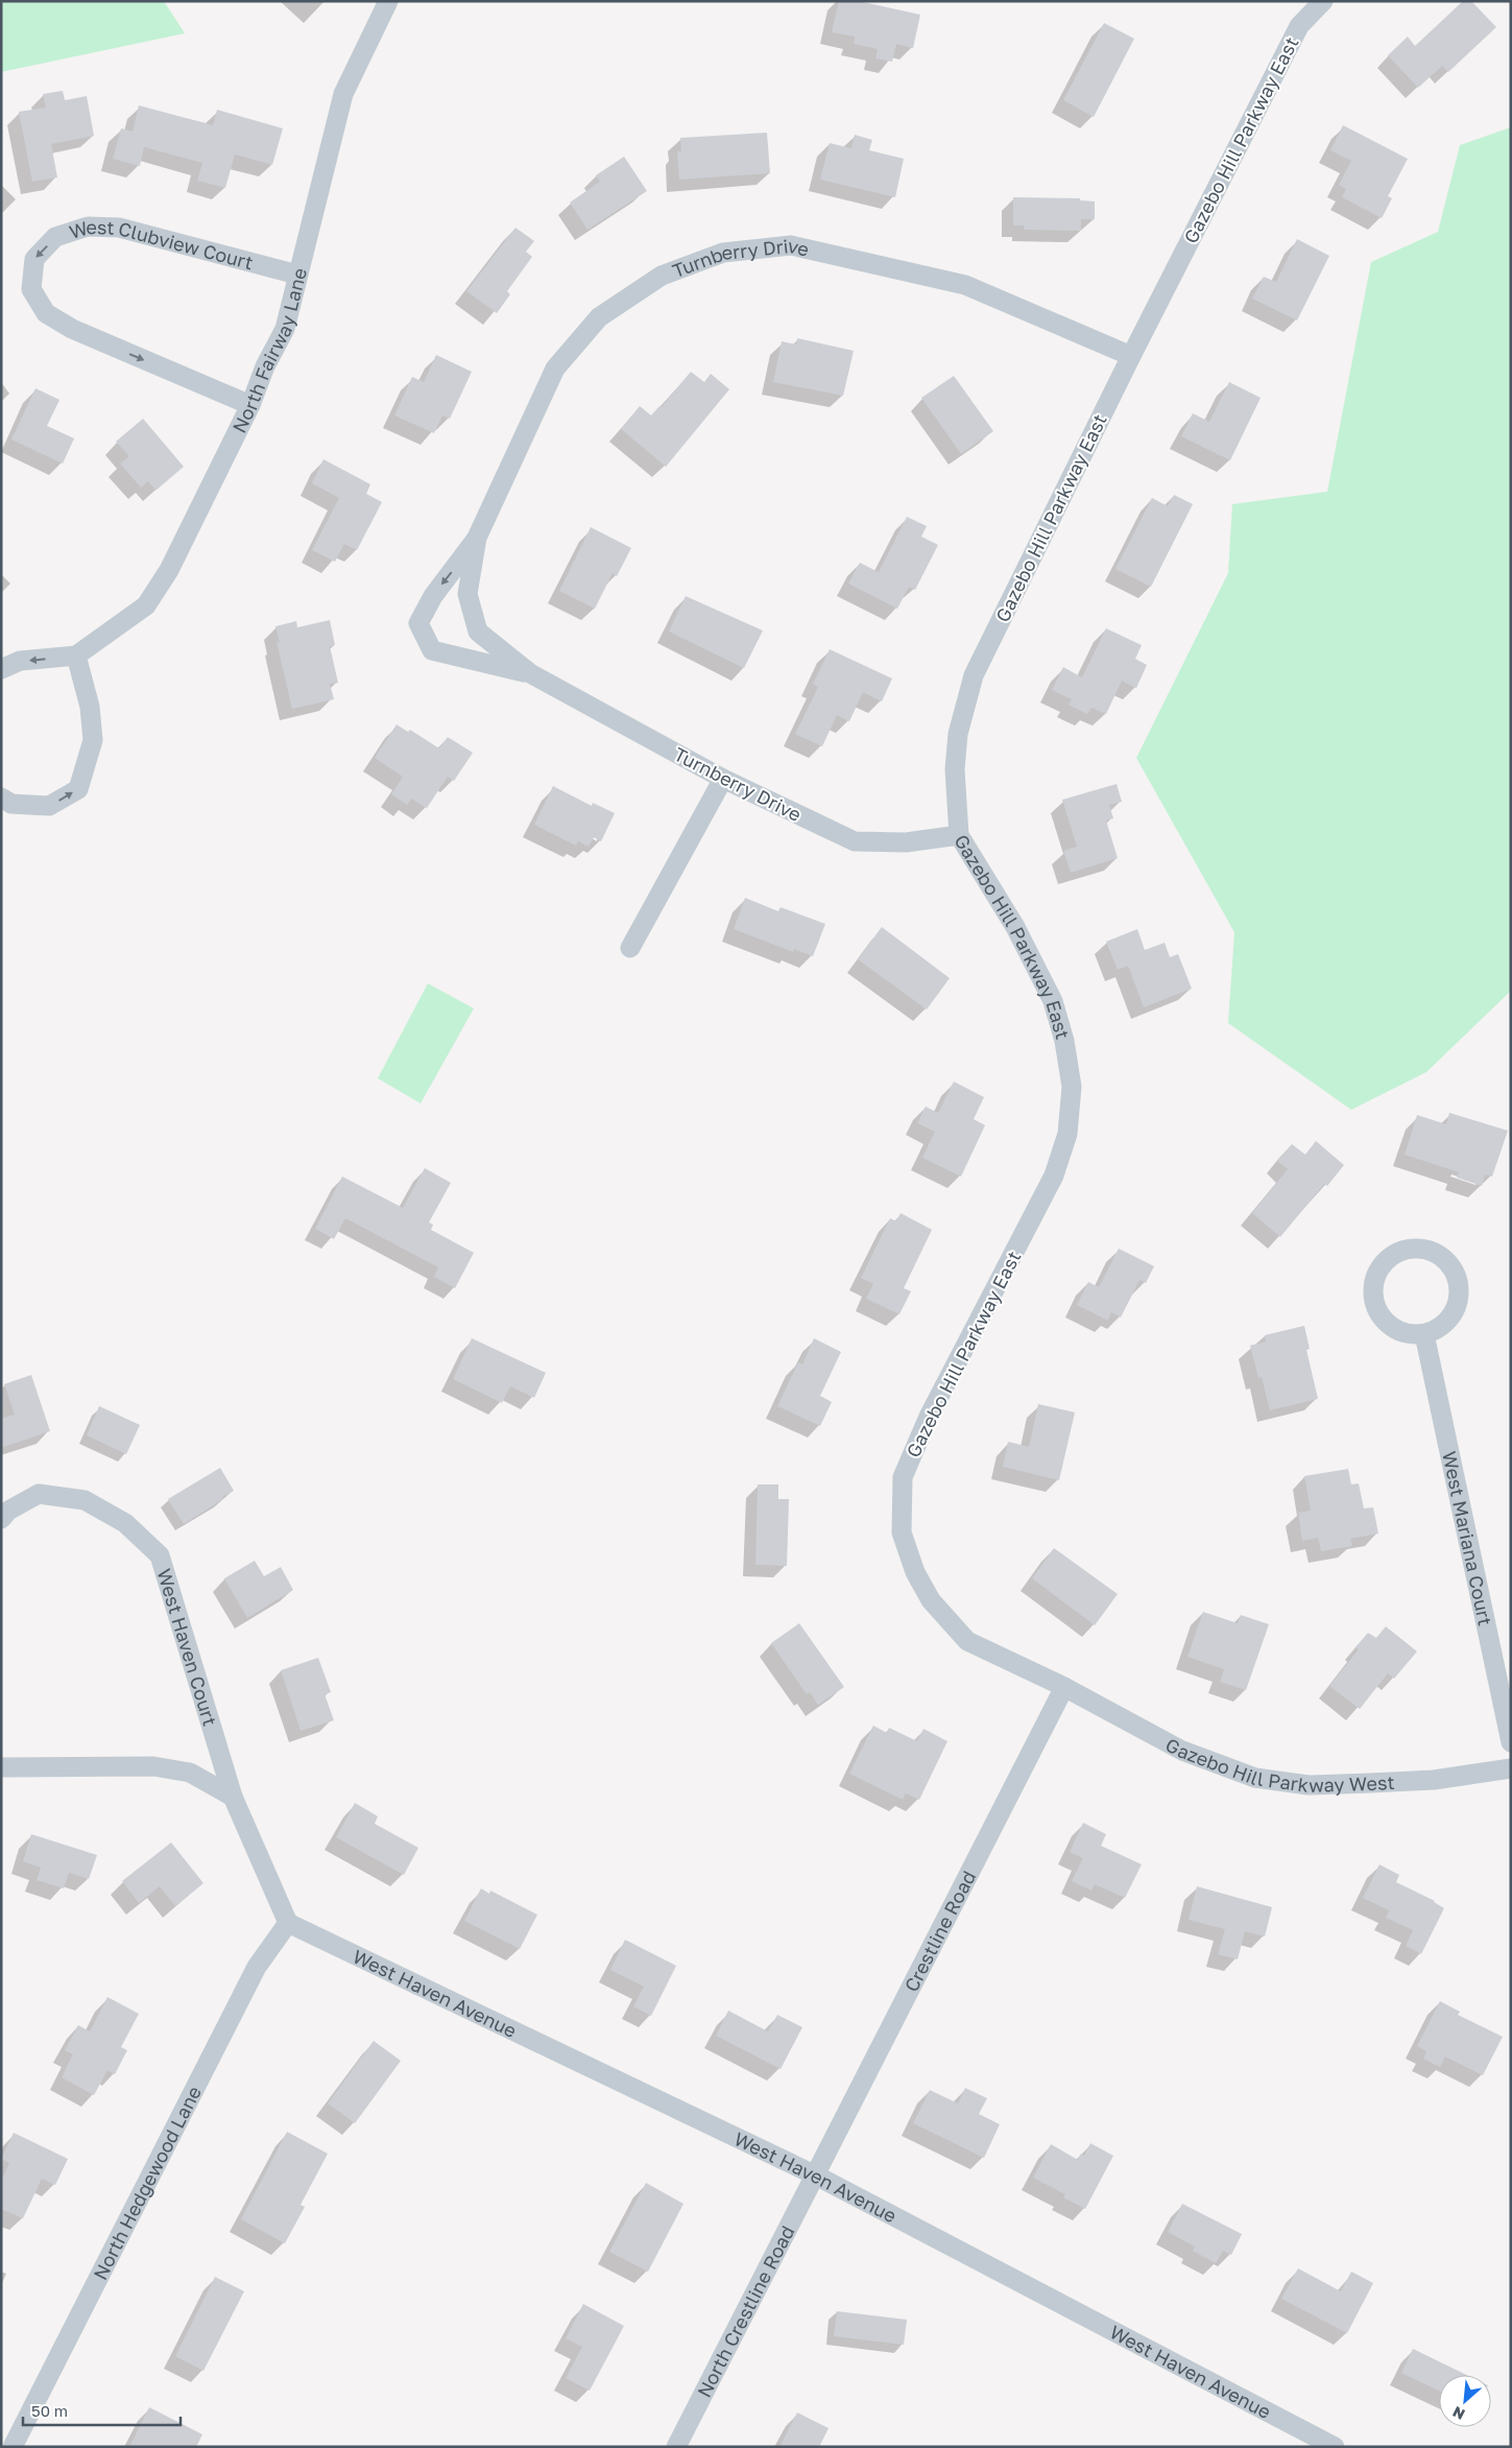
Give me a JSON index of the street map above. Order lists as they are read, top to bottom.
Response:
{
  "streets": {
    "street": [
      "Gazebo Hill Parkway East",
      "West Clubview Court",
      "Turnberry Drive",
      "North Fairway Lane",
      "West Mariana Court",
      "West Haven Court",
      "Gazebo Hill Parkway West",
      "Crestline Road",
      "West Haven Avenue",
      "North Hedgewood Lane",
      "North Crestline Road"
    ]
  },
  "crossings": [
    ["Gazebo Hill Parkway East", "Turnberry Drive"],
    ["Gazebo Hill Parkway East", "Gazebo Hill Parkway West"],
    ["Gazebo Hill Parkway East", "Crestline Road"],
    ["West Clubview Court", "North Fairway Lane"],
    ["West Haven Court", "West Haven Avenue"],
    ["West Haven Court", "North Hedgewood Lane"],
    ["Gazebo Hill Parkway West", "Crestline Road"],
    ["Crestline Road", "West Haven Avenue"],
    ["Crestline Road", "North Crestline Road"],
    ["West Haven Avenue", "North Hedgewood Lane"],
    ["West Haven Avenue", "North Crestline Road"]
  ],
  "scale_bar": "50 m",
  "north": "bottom left"
}
